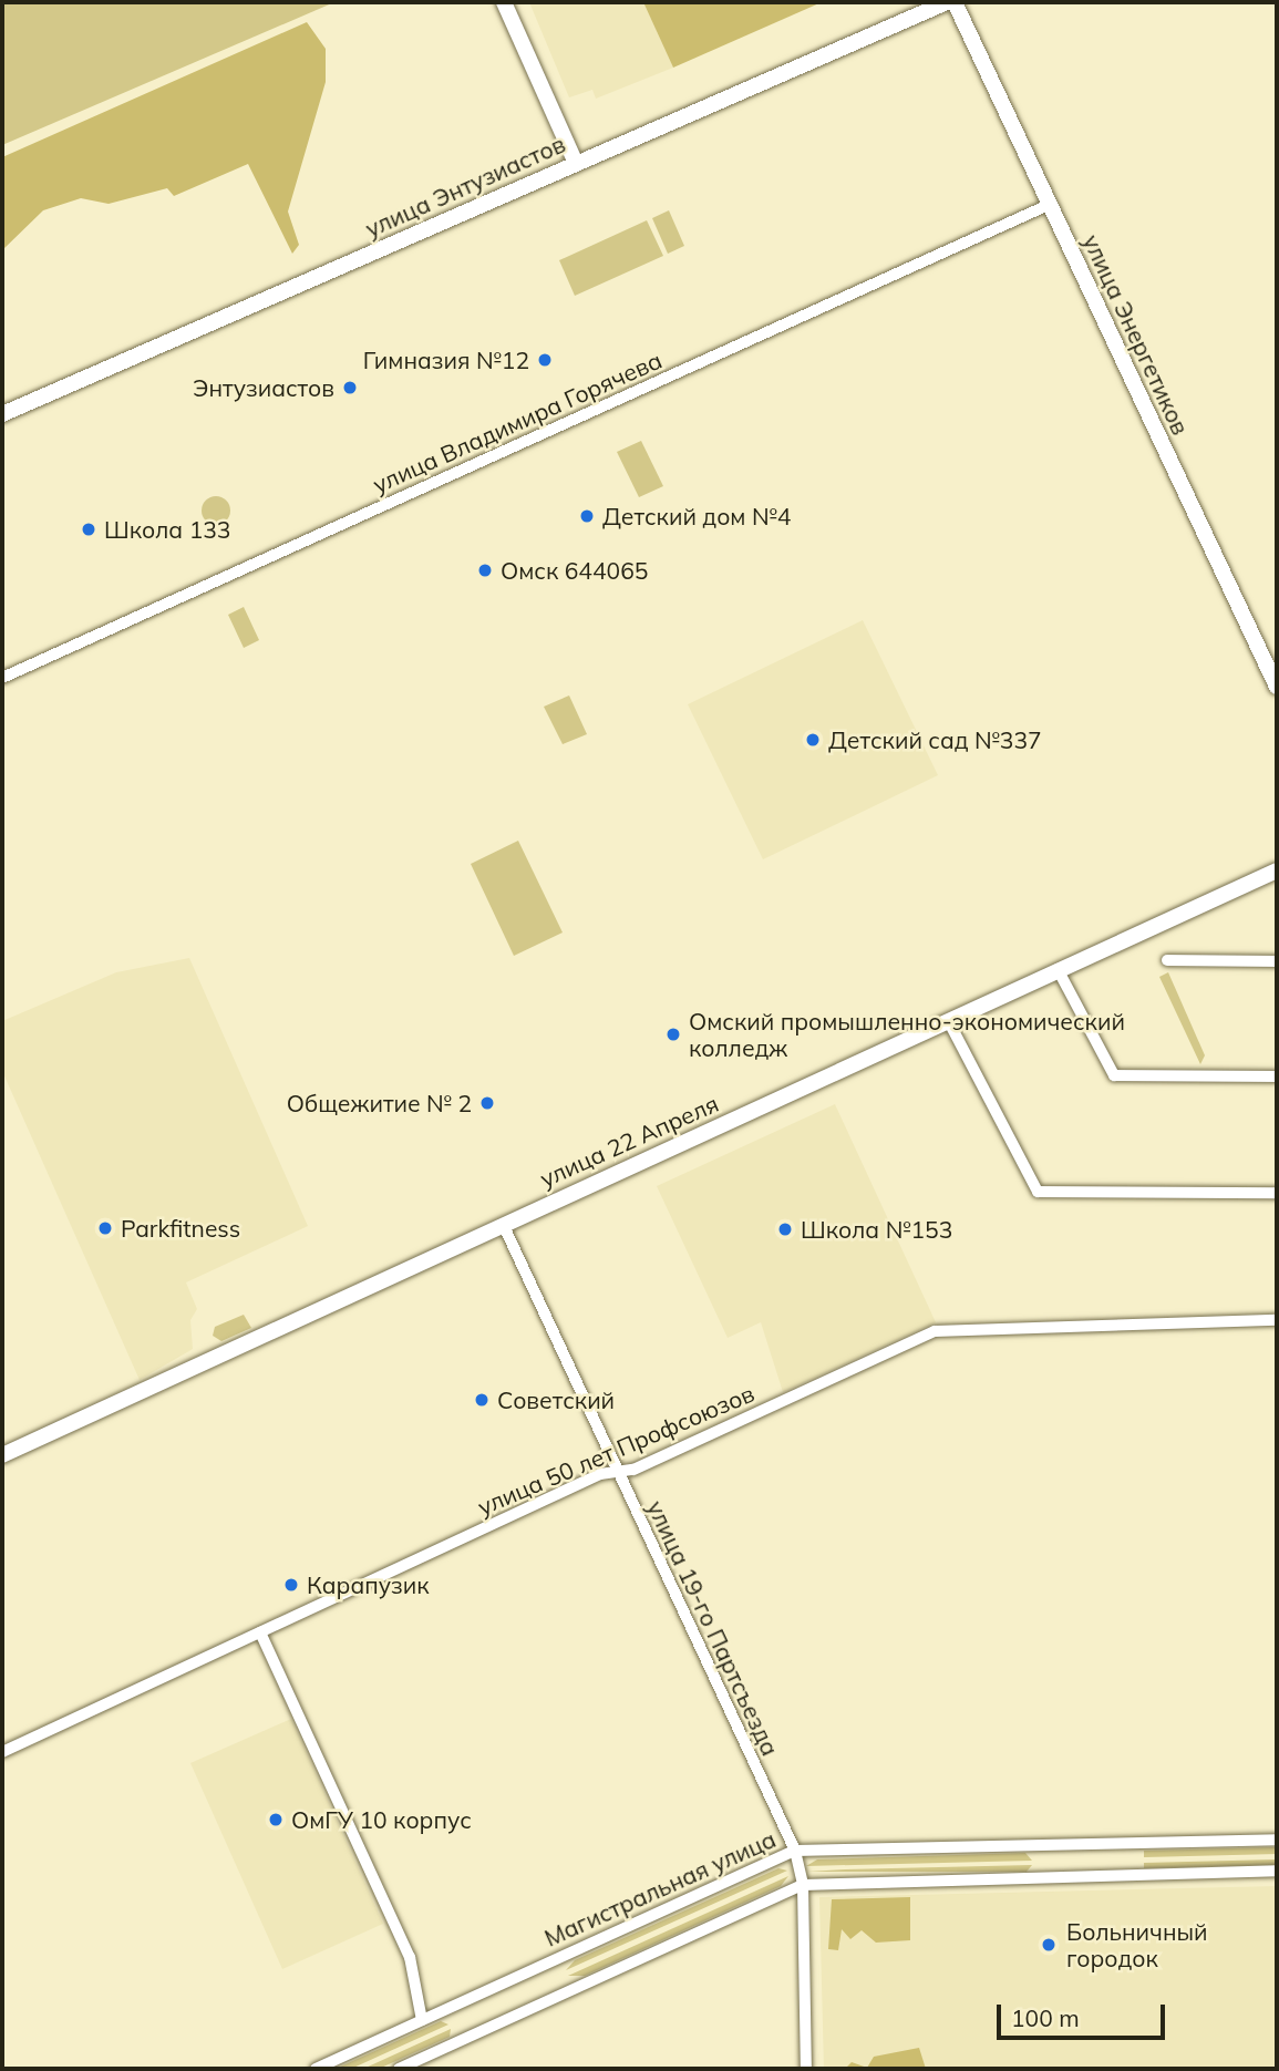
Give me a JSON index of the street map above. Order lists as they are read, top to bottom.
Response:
{
  "streets": {
    "main road": ["улица Энтузиастов", "улица Энергетиков", "улица 22 Апреля"],
    "street": [
      "улица Владимира Горячева",
      "улица 50 лет Профсоюзов",
      "улица 19-го Партсъезда",
      "Магистральная улица"
    ]
  },
  "crossings": [
    ["улица Энергетиков", "улица Владимира Горячева"],
    ["улица 22 Апреля", "улица 19-го Партсъезда"],
    ["улица 50 лет Профсоюзов", "улица 19-го Партсъезда"],
    ["улица 19-го Партсъезда", "Магистральная улица"]
  ],
  "places": [
    "Гимназия №12",
    "Энтузиастов",
    "Детский дом №4",
    "Школа 133",
    "Омск 644065",
    "Детский сад №337",
    "Омский промышленно-экономический колледж",
    "Общежитие № 2",
    "Parkfitness",
    "Школа №153",
    "Советский",
    "Карапузик",
    "ОмГУ 10 корпус",
    "Больничный городок"
  ],
  "scale_bar": "100 m"
}
